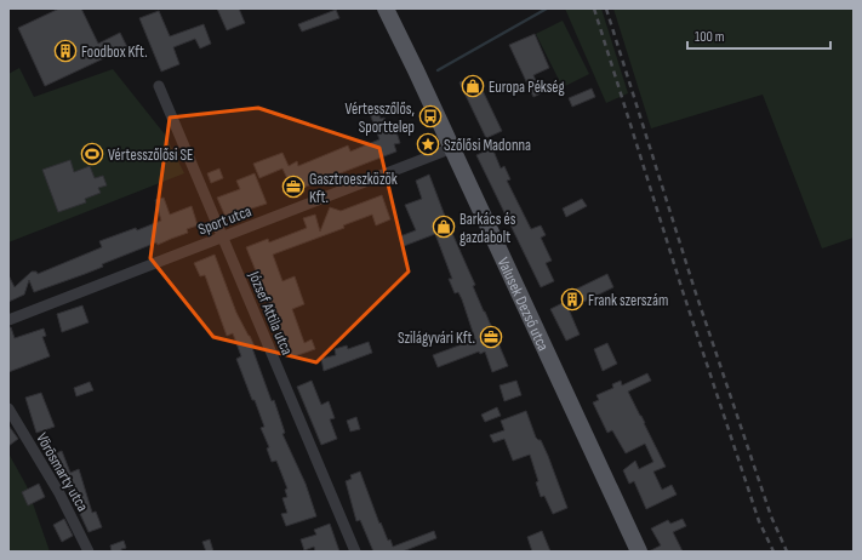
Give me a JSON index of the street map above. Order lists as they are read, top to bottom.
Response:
{
  "streets": {
    "main road": ["Valusek Dezső utca"],
    "street": ["Sport utca", "József Attila utca", "Vörösmarty utca"]
  },
  "crossings": [
    ["Sport utca", "Valusek Dezső utca"],
    ["Sport utca", "József Attila utca"]
  ],
  "places": {
    "building": ["Foodbox Kft.", "Frank szerszám"],
    "shop": ["Europa Pékség", "Barkács és gazdabolt"],
    "bus stop": ["Vértesszőlős, Sporttelep"],
    "place": ["Szőlősi Madonna"],
    "sports": ["Vértesszőlősi SE"],
    "office": ["Gasztroeszközök Kft.", "Szilágyvári Kft."]
  },
  "scale_bar": "100 m"
}
